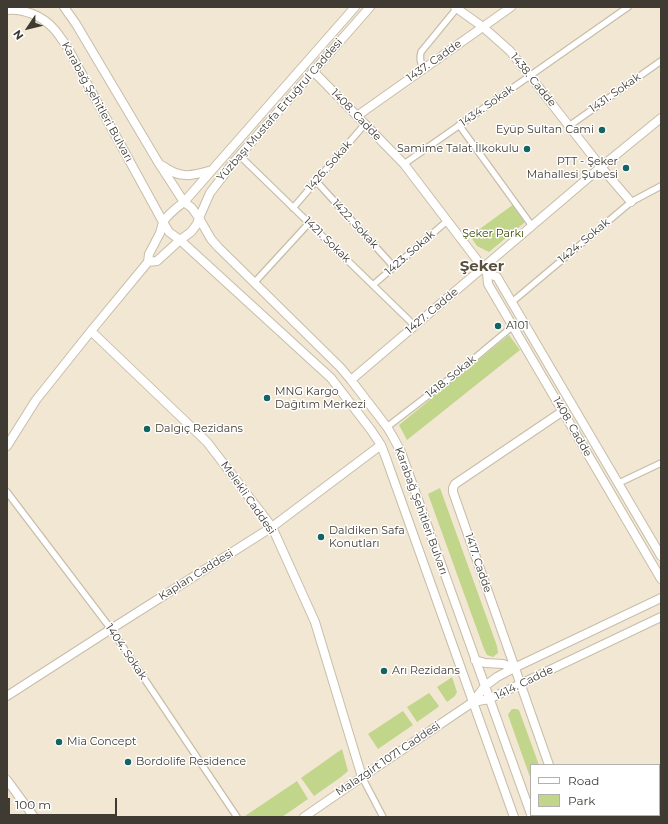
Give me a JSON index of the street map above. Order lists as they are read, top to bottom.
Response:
{
  "streets": {
    "main road": [
      "1437. Cadde",
      "1438. Cadde",
      "Karabağ Şehitleri Bulvarı",
      "Yüzbaşı Mustafa Ertuğrul Caddesi",
      "1408. Cadde",
      "1427. Cadde",
      "Melekli Caddesi",
      "1417. Cadde",
      "Kaplan Caddesi",
      "1414. Cadde",
      "Malazgirt 1071 Caddesi"
    ],
    "street": [
      "1431. Sokak",
      "1434. Sokak",
      "1426. Sokak",
      "1422. Sokak",
      "1421. Sokak",
      "1424. Sokak",
      "1423. Sokak",
      "1418. Sokak",
      "1404. Sokak"
    ]
  },
  "crossings": [
    ["1437. Cadde", "1438. Cadde"],
    ["1437. Cadde", "1408. Cadde"],
    ["1438. Cadde", "1431. Sokak"],
    ["1438. Cadde", "1434. Sokak"],
    ["1438. Cadde", "1424. Sokak"],
    ["1438. Cadde", "1427. Cadde"],
    ["Karabağ Şehitleri Bulvarı", "Yüzbaşı Mustafa Ertuğrul Caddesi"],
    ["Karabağ Şehitleri Bulvarı", "1427. Cadde"],
    ["Karabağ Şehitleri Bulvarı", "1418. Sokak"],
    ["Karabağ Şehitleri Bulvarı", "Kaplan Caddesi"],
    ["Karabağ Şehitleri Bulvarı", "1414. Cadde"],
    ["Karabağ Şehitleri Bulvarı", "Malazgirt 1071 Caddesi"],
    ["1434. Sokak", "1408. Cadde"],
    ["Yüzbaşı Mustafa Ertuğrul Caddesi", "1408. Cadde"],
    ["Yüzbaşı Mustafa Ertuğrul Caddesi", "1421. Sokak"],
    ["1408. Cadde", "1426. Sokak"],
    ["1408. Cadde", "1424. Sokak"],
    ["1408. Cadde", "1423. Sokak"],
    ["1408. Cadde", "1427. Cadde"],
    ["1408. Cadde", "1418. Sokak"],
    ["1408. Cadde", "1417. Cadde"],
    ["1426. Sokak", "1422. Sokak"],
    ["1426. Sokak", "1421. Sokak"],
    ["1422. Sokak", "1423. Sokak"],
    ["1421. Sokak", "1423. Sokak"],
    ["1421. Sokak", "1427. Cadde"],
    ["Melekli Caddesi", "Kaplan Caddesi"],
    ["Melekli Caddesi", "Malazgirt 1071 Caddesi"],
    ["1417. Cadde", "1414. Cadde"],
    ["Kaplan Caddesi", "1404. Sokak"],
    ["1414. Cadde", "Malazgirt 1071 Caddesi"]
  ],
  "districts": ["Şeker"],
  "parks": ["Şeker Parkı"],
  "places": [
    "Eyüp Sultan Cami",
    "Samime Talat İlkokulu",
    "PTT - Şeker Mahallesi Şubesi",
    "A101",
    "MNG Kargo Dağıtım Merkezi",
    "Dalgıç Rezidans",
    "Daldiken Safa Konutları",
    "Arı Rezidans",
    "Mia Concept",
    "Bordolife Residence"
  ],
  "legend": ["Road", "Park"],
  "scale_bar": "100 m",
  "north": "bottom left"
}
